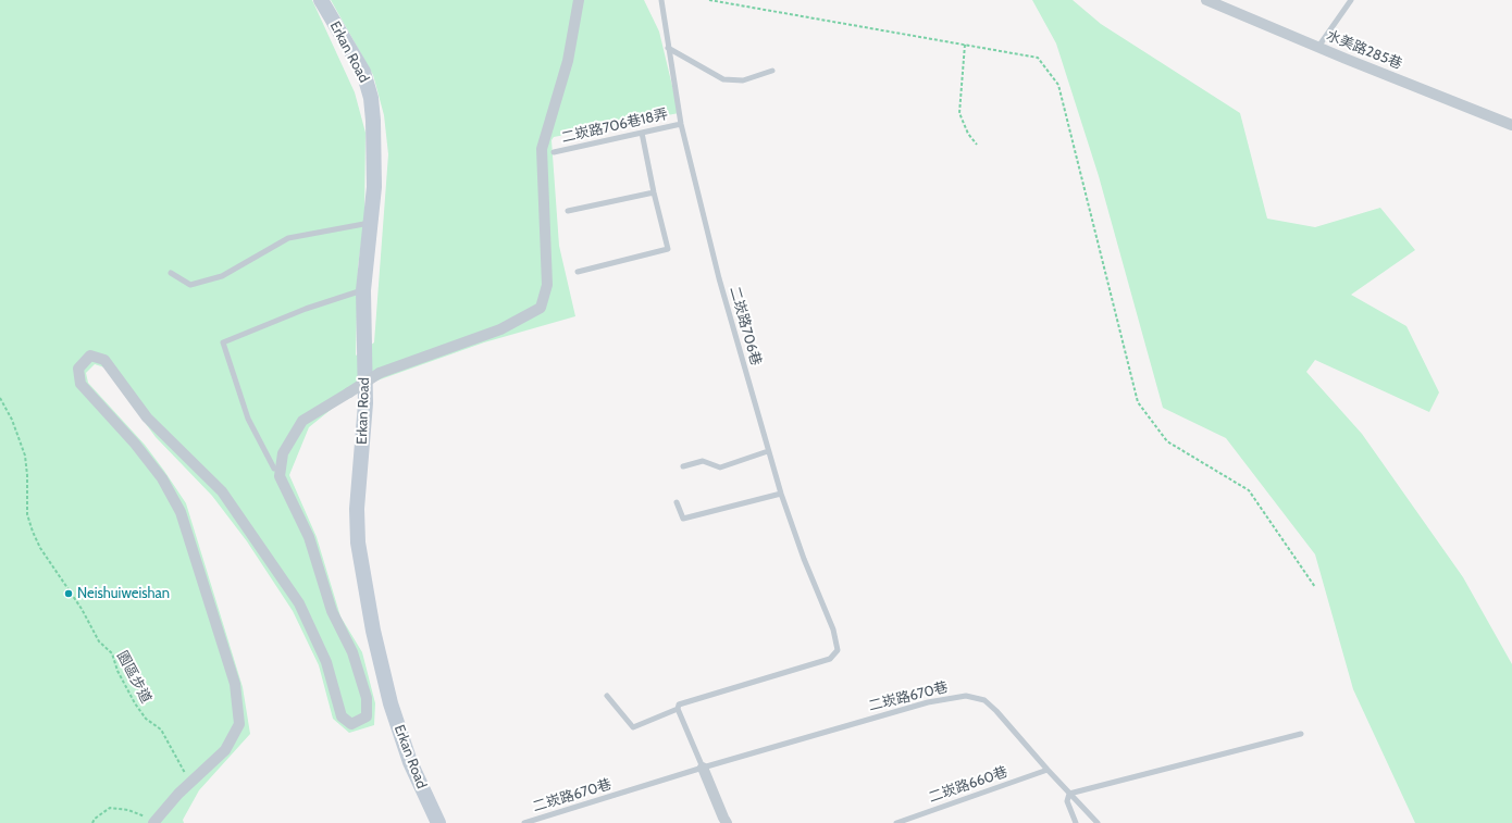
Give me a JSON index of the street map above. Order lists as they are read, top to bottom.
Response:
{
  "streets": {
    "street": ["水美路285巷", "Erkan Road"],
    "lane": [
      "二崁路706巷18弄",
      "二崁路706巷",
      "二崁路670巷",
      "二崁路660巷"
    ],
    "path": ["園區步道"]
  },
  "crossings": [
    ["二崁路706巷18弄", "二崁路706巷"],
    ["二崁路670巷", "二崁路660巷"]
  ],
  "places": ["Neishuiweishan"]
}
